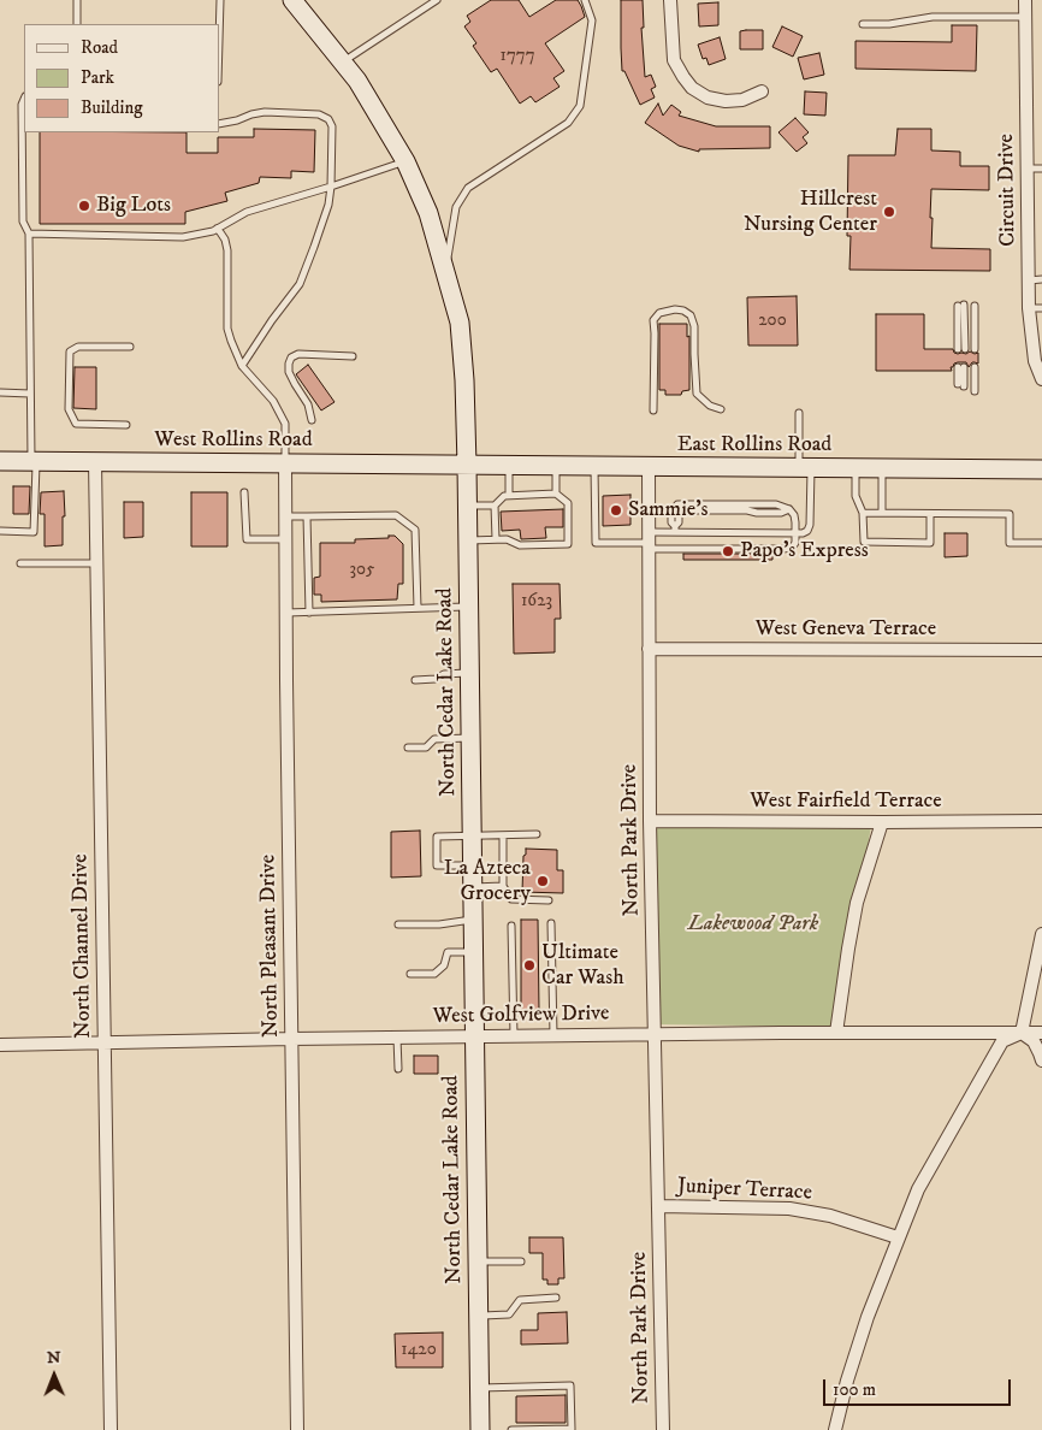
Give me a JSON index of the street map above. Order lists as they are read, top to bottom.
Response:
{
  "streets": {
    "main road": ["West Rollins Road", "East Rollins Road", "North Cedar Lake Road"],
    "street": [
      "Circuit Drive",
      "West Geneva Terrace",
      "West Fairfield Terrace",
      "North Park Drive",
      "North Channel Drive",
      "North Pleasant Drive",
      "West Golfview Drive",
      "Juniper Terrace"
    ]
  },
  "crossings": [
    ["West Rollins Road", "East Rollins Road"],
    ["West Rollins Road", "North Cedar Lake Road"],
    ["West Rollins Road", "North Channel Drive"],
    ["West Rollins Road", "North Pleasant Drive"],
    ["East Rollins Road", "North Cedar Lake Road"],
    ["East Rollins Road", "North Park Drive"],
    ["West Geneva Terrace", "North Park Drive"],
    ["North Cedar Lake Road", "West Golfview Drive"],
    ["West Fairfield Terrace", "North Park Drive"],
    ["North Park Drive", "West Golfview Drive"],
    ["North Park Drive", "Juniper Terrace"],
    ["North Channel Drive", "West Golfview Drive"],
    ["North Pleasant Drive", "West Golfview Drive"]
  ],
  "parks": ["Lakewood Park"],
  "places": [
    "Big Lots",
    "Hillcrest Nursing Center",
    "Sammie's",
    "Papo's Express",
    "La Azteca Grocery",
    "Ultimate Car Wash"
  ],
  "house_numbers": [
    "1777",
    "200",
    "305",
    "1623",
    "1420"
  ],
  "legend": ["Road", "Park", "Building"],
  "scale_bar": "100 m",
  "north": "top"
}
